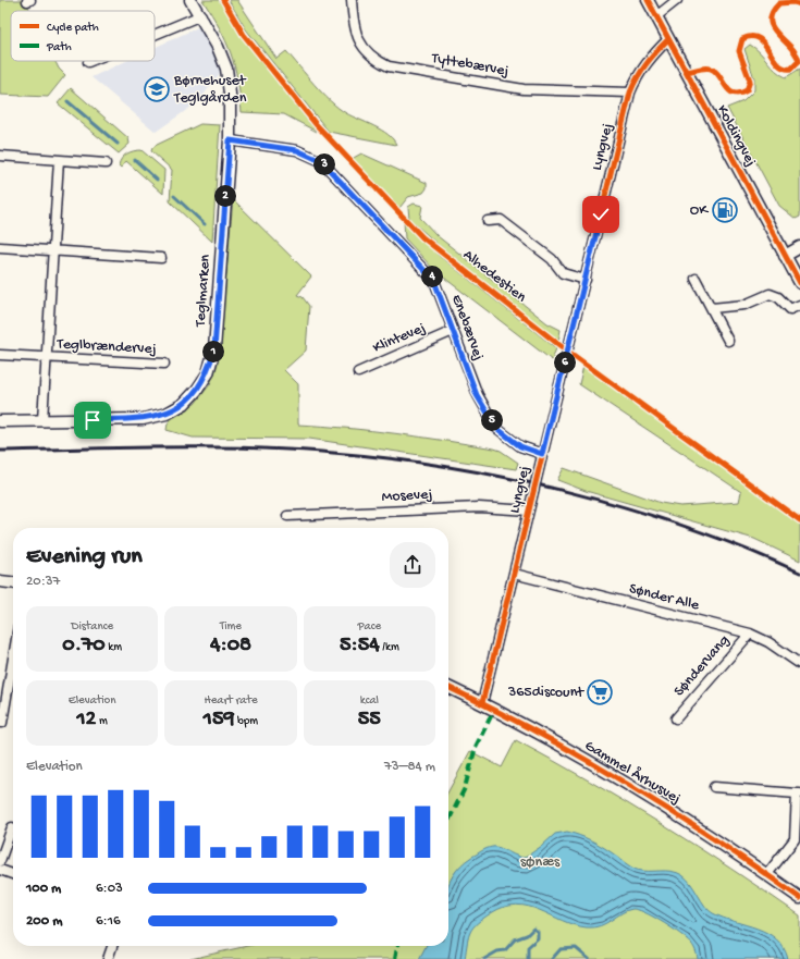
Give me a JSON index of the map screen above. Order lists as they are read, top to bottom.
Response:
{
  "streets": {
    "street": [
      "Tyttebærvej",
      "Koldingvej",
      "Lyngvej",
      "Teglmarken",
      "Enebærvej",
      "Klintevej",
      "Teglbrændervej",
      "Mosevej",
      "Sønder Alle",
      "Søndervang",
      "Gammel Århusvej"
    ],
    "cycle path": ["Alhedestien"]
  },
  "crossings": [
    ["Tyttebærvej", "Lyngvej"],
    ["Koldingvej", "Lyngvej"],
    ["Lyngvej", "Enebærvej"],
    ["Lyngvej", "Mosevej"],
    ["Lyngvej", "Sønder Alle"],
    ["Lyngvej", "Gammel Århusvej"],
    ["Teglmarken", "Enebærvej"],
    ["Teglmarken", "Teglbrændervej"],
    ["Enebærvej", "Klintevej"],
    ["Sønder Alle", "Søndervang"]
  ],
  "parks": ["sØnæs"],
  "places": {
    "school or university": ["Børnehuset Teglgården"],
    "fuel station": ["OK"],
    "supermarket": ["365discount"]
  },
  "legend": ["Cycle path", "Path"],
  "page": {
    "pins": [
      "3",
      "2",
      "4",
      "1",
      "6",
      "5"
    ],
    "heading": ["Evening run", "20:37"],
    "stats": [
      ["Distance", "0.70 km"],
      ["Time", "4:08"],
      ["Pace", "5:54 /km"],
      ["Elevation", "12 m"],
      ["Heart rate", "159 bpm"],
      ["kcal", "55"]
    ],
    "chart": ["Elevation", "73–84 m"],
    "list": [
      {
        "name": "100 m",
        "note": "6:03"
      },
      {
        "name": "200 m",
        "note": "6:16"
      }
    ]
  }
}
